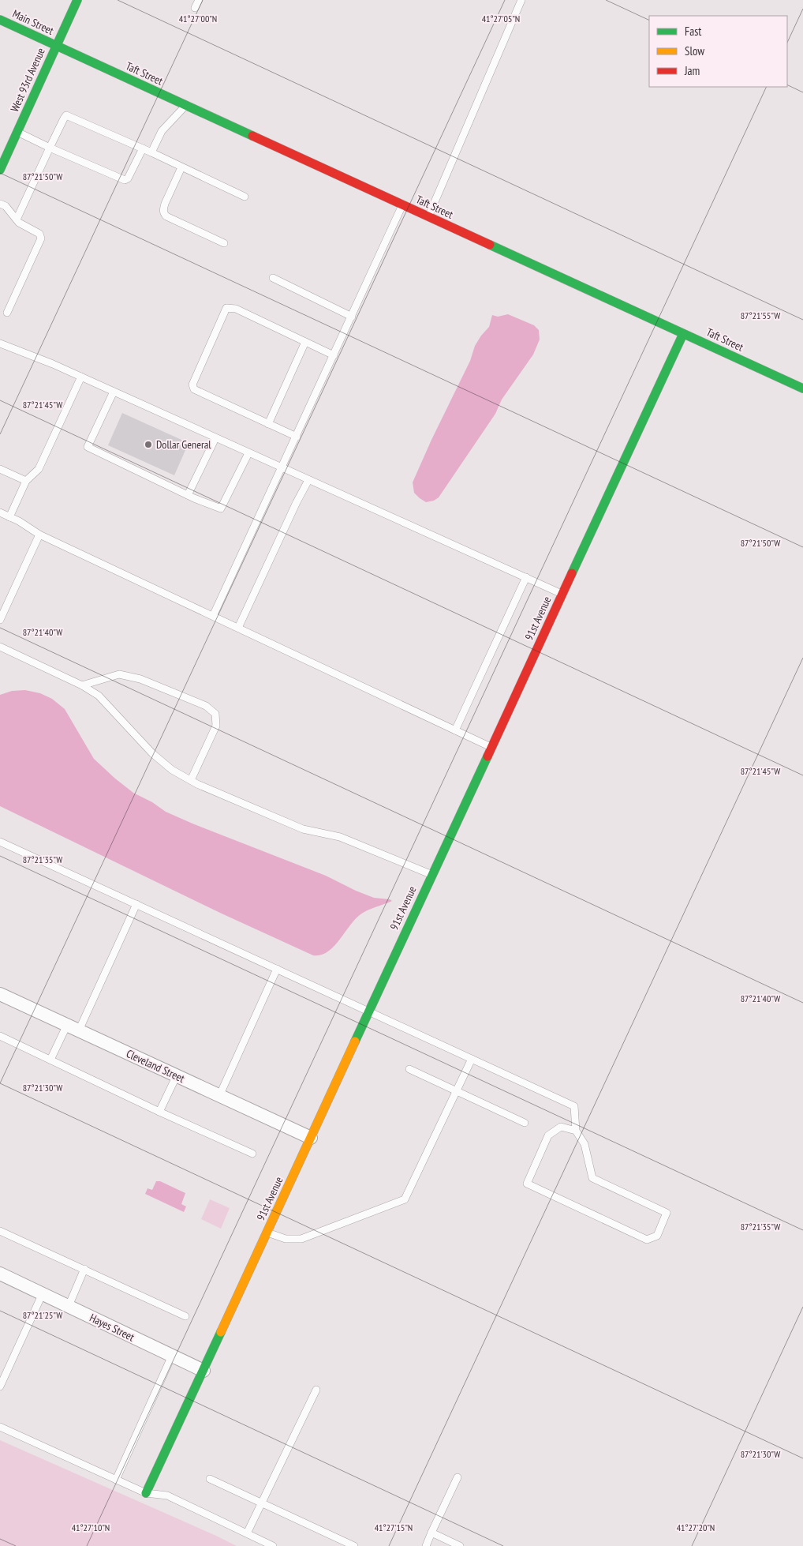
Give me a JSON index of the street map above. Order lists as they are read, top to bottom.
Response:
{
  "streets": {
    "street": [
      "Main Street",
      "Taft Street",
      "West 93rd Avenue",
      "91st Avenue",
      "Cleveland Street",
      "Hayes Street"
    ]
  },
  "crossings": [
    ["Main Street", "Taft Street"],
    ["Main Street", "West 93rd Avenue"],
    ["Taft Street", "West 93rd Avenue"],
    ["Taft Street", "91st Avenue"],
    ["91st Avenue", "Cleveland Street"],
    ["91st Avenue", "Hayes Street"]
  ],
  "places": ["Dollar General"],
  "legend": ["Fast", "Slow", "Jam"],
  "coordinates": [
    "41°27'00\"N",
    "41°27'05\"N",
    "87°21'50\"W",
    "87°21'55\"W",
    "87°21'45\"W",
    "87°21'40\"W",
    "87°21'35\"W",
    "87°21'30\"W",
    "87°21'25\"W",
    "41°27'10\"N",
    "41°27'15\"N",
    "41°27'20\"N"
  ]
}
